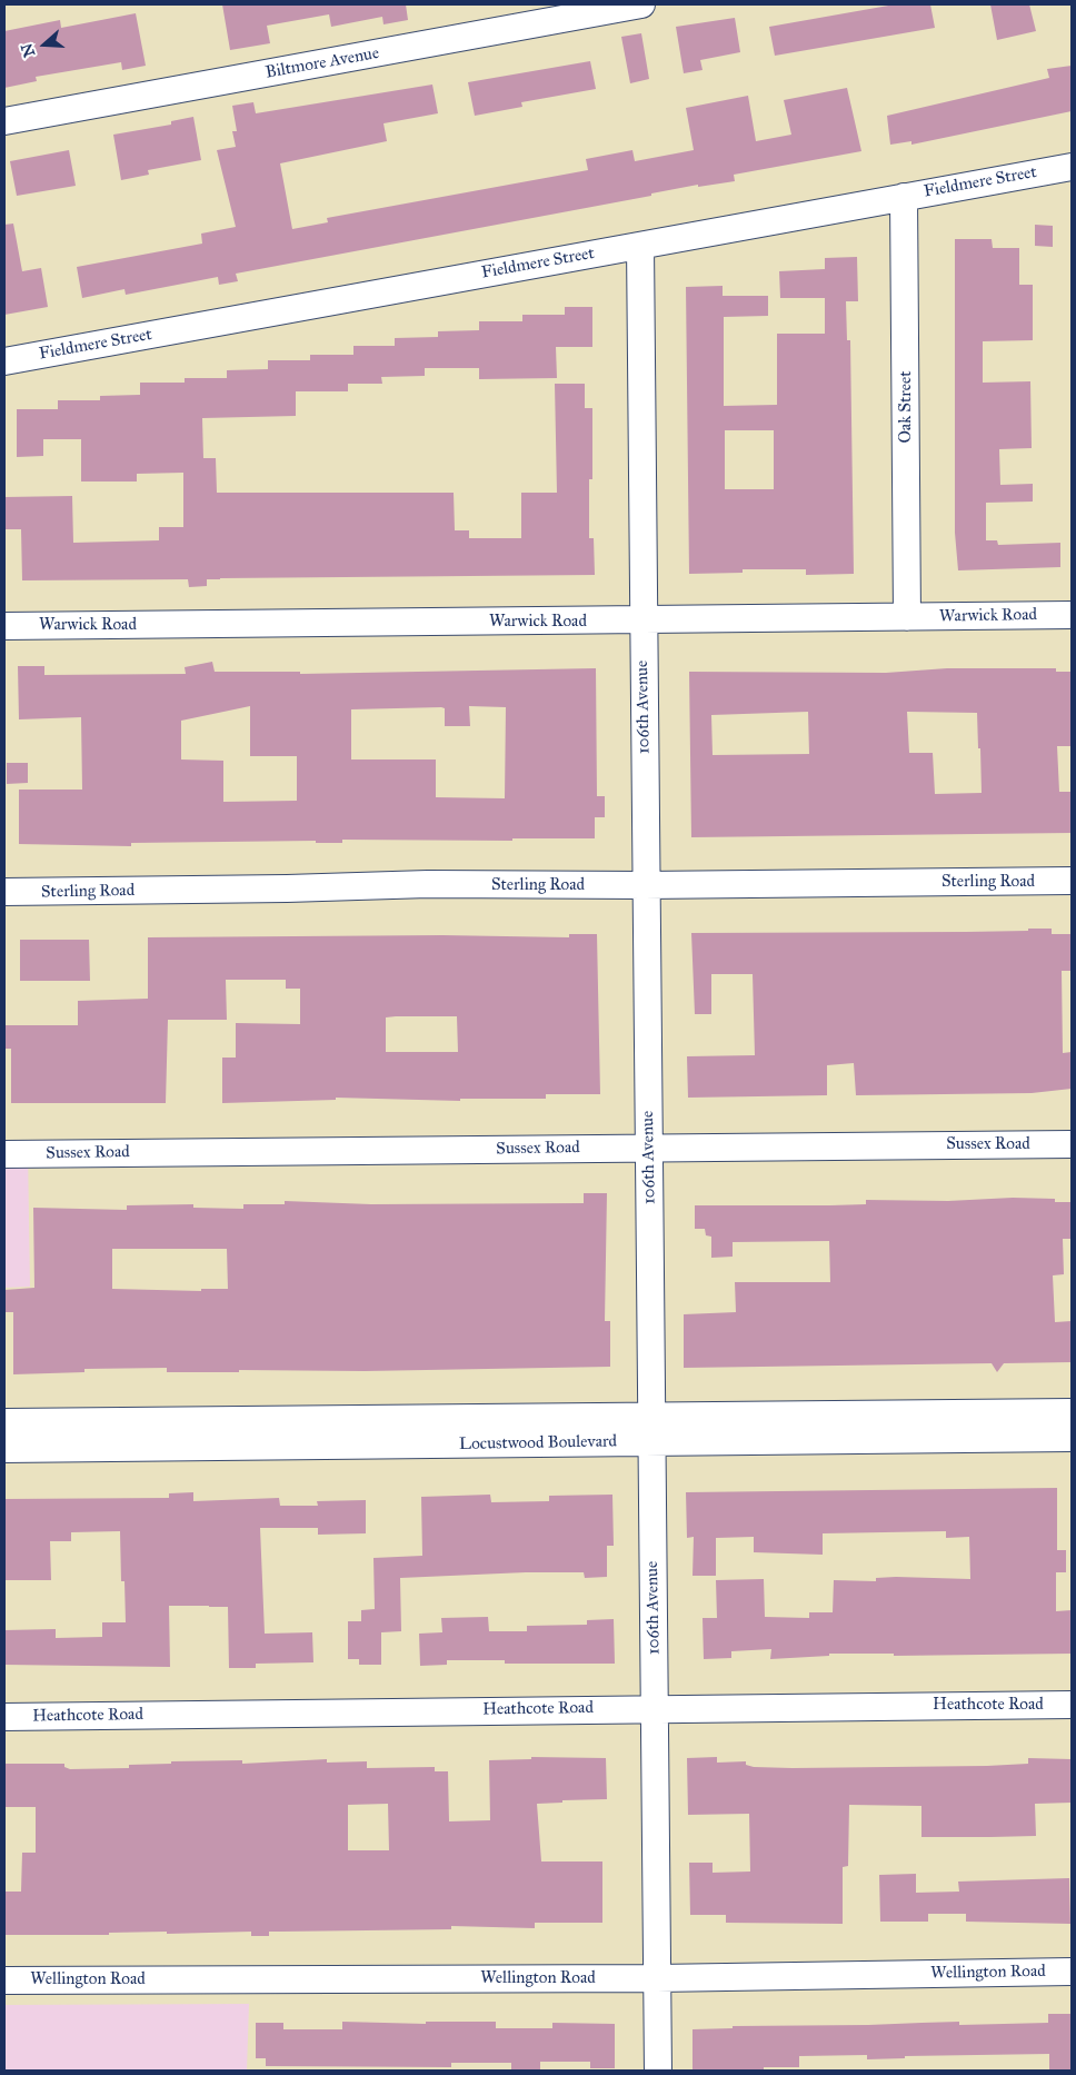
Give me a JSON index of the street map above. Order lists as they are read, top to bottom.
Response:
{
  "streets": {
    "street": [
      "Biltmore Avenue",
      "Fieldmere Street",
      "Oak Street",
      "Warwick Road",
      "106th Avenue",
      "Sterling Road",
      "Sussex Road",
      "Locustwood Boulevard",
      "Heathcote Road",
      "Wellington Road"
    ]
  },
  "crossings": [
    ["Fieldmere Street", "Oak Street"],
    ["Fieldmere Street", "106th Avenue"],
    ["Oak Street", "Warwick Road"],
    ["Warwick Road", "106th Avenue"],
    ["106th Avenue", "Sterling Road"],
    ["106th Avenue", "Sussex Road"],
    ["106th Avenue", "Locustwood Boulevard"],
    ["106th Avenue", "Heathcote Road"],
    ["106th Avenue", "Wellington Road"]
  ],
  "north": "left"
}
